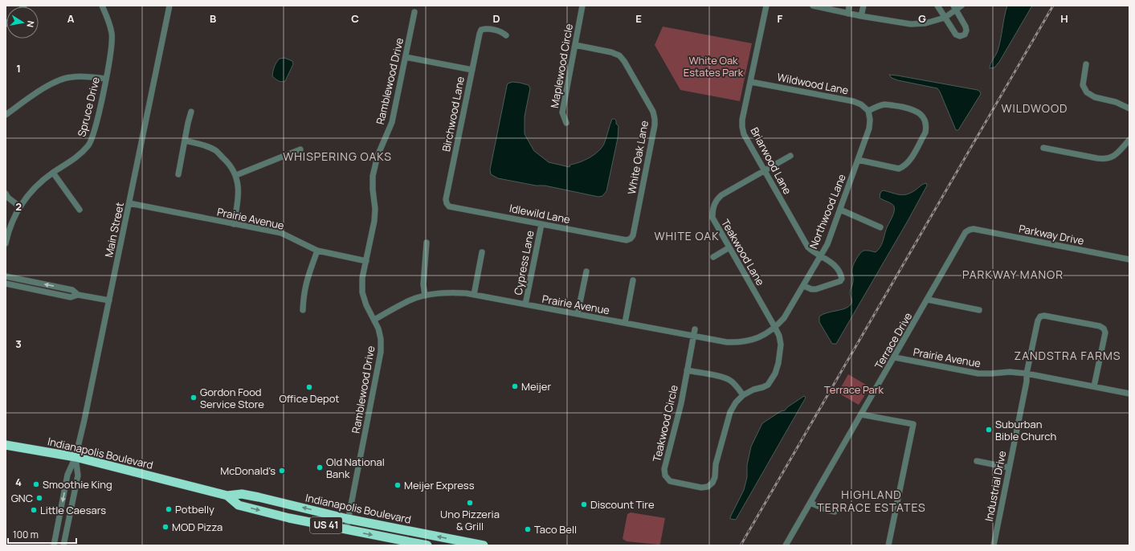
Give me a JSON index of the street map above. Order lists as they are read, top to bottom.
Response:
{
  "streets": {
    "highway": ["Indianapolis Boulevard", "US 41"],
    "street": [
      "Maplewood Circle",
      "Ramblewood Drive",
      "Wildwood Lane",
      "Spruce Drive",
      "Birchwood Lane",
      "White Oak Lane",
      "Briarwood Lane",
      "Northwood Lane",
      "Idlewild Lane",
      "Prairie Avenue",
      "Main Street",
      "Parkway Drive",
      "Teakwood Lane",
      "Cypress Lane",
      "Terrace Drive",
      "Teakwood Circle",
      "Industrial Drive"
    ]
  },
  "crossings": [
    ["Maplewood Circle", "White Oak Lane"],
    ["Ramblewood Drive", "Prairie Avenue"],
    ["Ramblewood Drive", "Indianapolis Boulevard"],
    ["Wildwood Lane", "Briarwood Lane"],
    ["Wildwood Lane", "Northwood Lane"],
    ["Birchwood Lane", "Idlewild Lane"],
    ["White Oak Lane", "Idlewild Lane"],
    ["Briarwood Lane", "Northwood Lane"],
    ["Briarwood Lane", "Teakwood Lane"],
    ["Northwood Lane", "Prairie Avenue"],
    ["Northwood Lane", "Teakwood Lane"],
    ["Northwood Lane", "Teakwood Circle"],
    ["Idlewild Lane", "Cypress Lane"],
    ["Prairie Avenue", "Main Street"],
    ["Prairie Avenue", "Teakwood Lane"],
    ["Prairie Avenue", "Cypress Lane"],
    ["Prairie Avenue", "Terrace Drive"],
    ["Prairie Avenue", "Teakwood Circle"],
    ["Prairie Avenue", "Industrial Drive"],
    ["Main Street", "Indianapolis Boulevard"],
    ["Parkway Drive", "Terrace Drive"],
    ["Teakwood Lane", "Teakwood Circle"]
  ],
  "districts": [
    "WILDWOOD",
    "WHISPERING OAKS",
    "WHITE OAK",
    "PARKWAY MANOR",
    "ZANDSTRA FARMS",
    "HIGHLAND TERRACE ESTATES"
  ],
  "parks": ["White Oak Estates Park", "Terrace Park"],
  "places": [
    "Meijer",
    "Office Depot",
    "Gordon Food Service Store",
    "Suburban Bible Church",
    "Old National Bank",
    "McDonald's",
    "Smoothie King",
    "Meijer Express",
    "GNC",
    "Uno Pizzeria & Grill",
    "Discount Tire",
    "Potbelly",
    "Little Caesars",
    "MOD Pizza",
    "Taco Bell"
  ],
  "scale_bar": "100 m",
  "north": "right",
  "grid": {
    "columns": [
      "A",
      "B",
      "C",
      "D",
      "E",
      "F",
      "G",
      "H"
    ],
    "rows": [
      "1",
      "2",
      "3",
      "4"
    ]
  }
}
